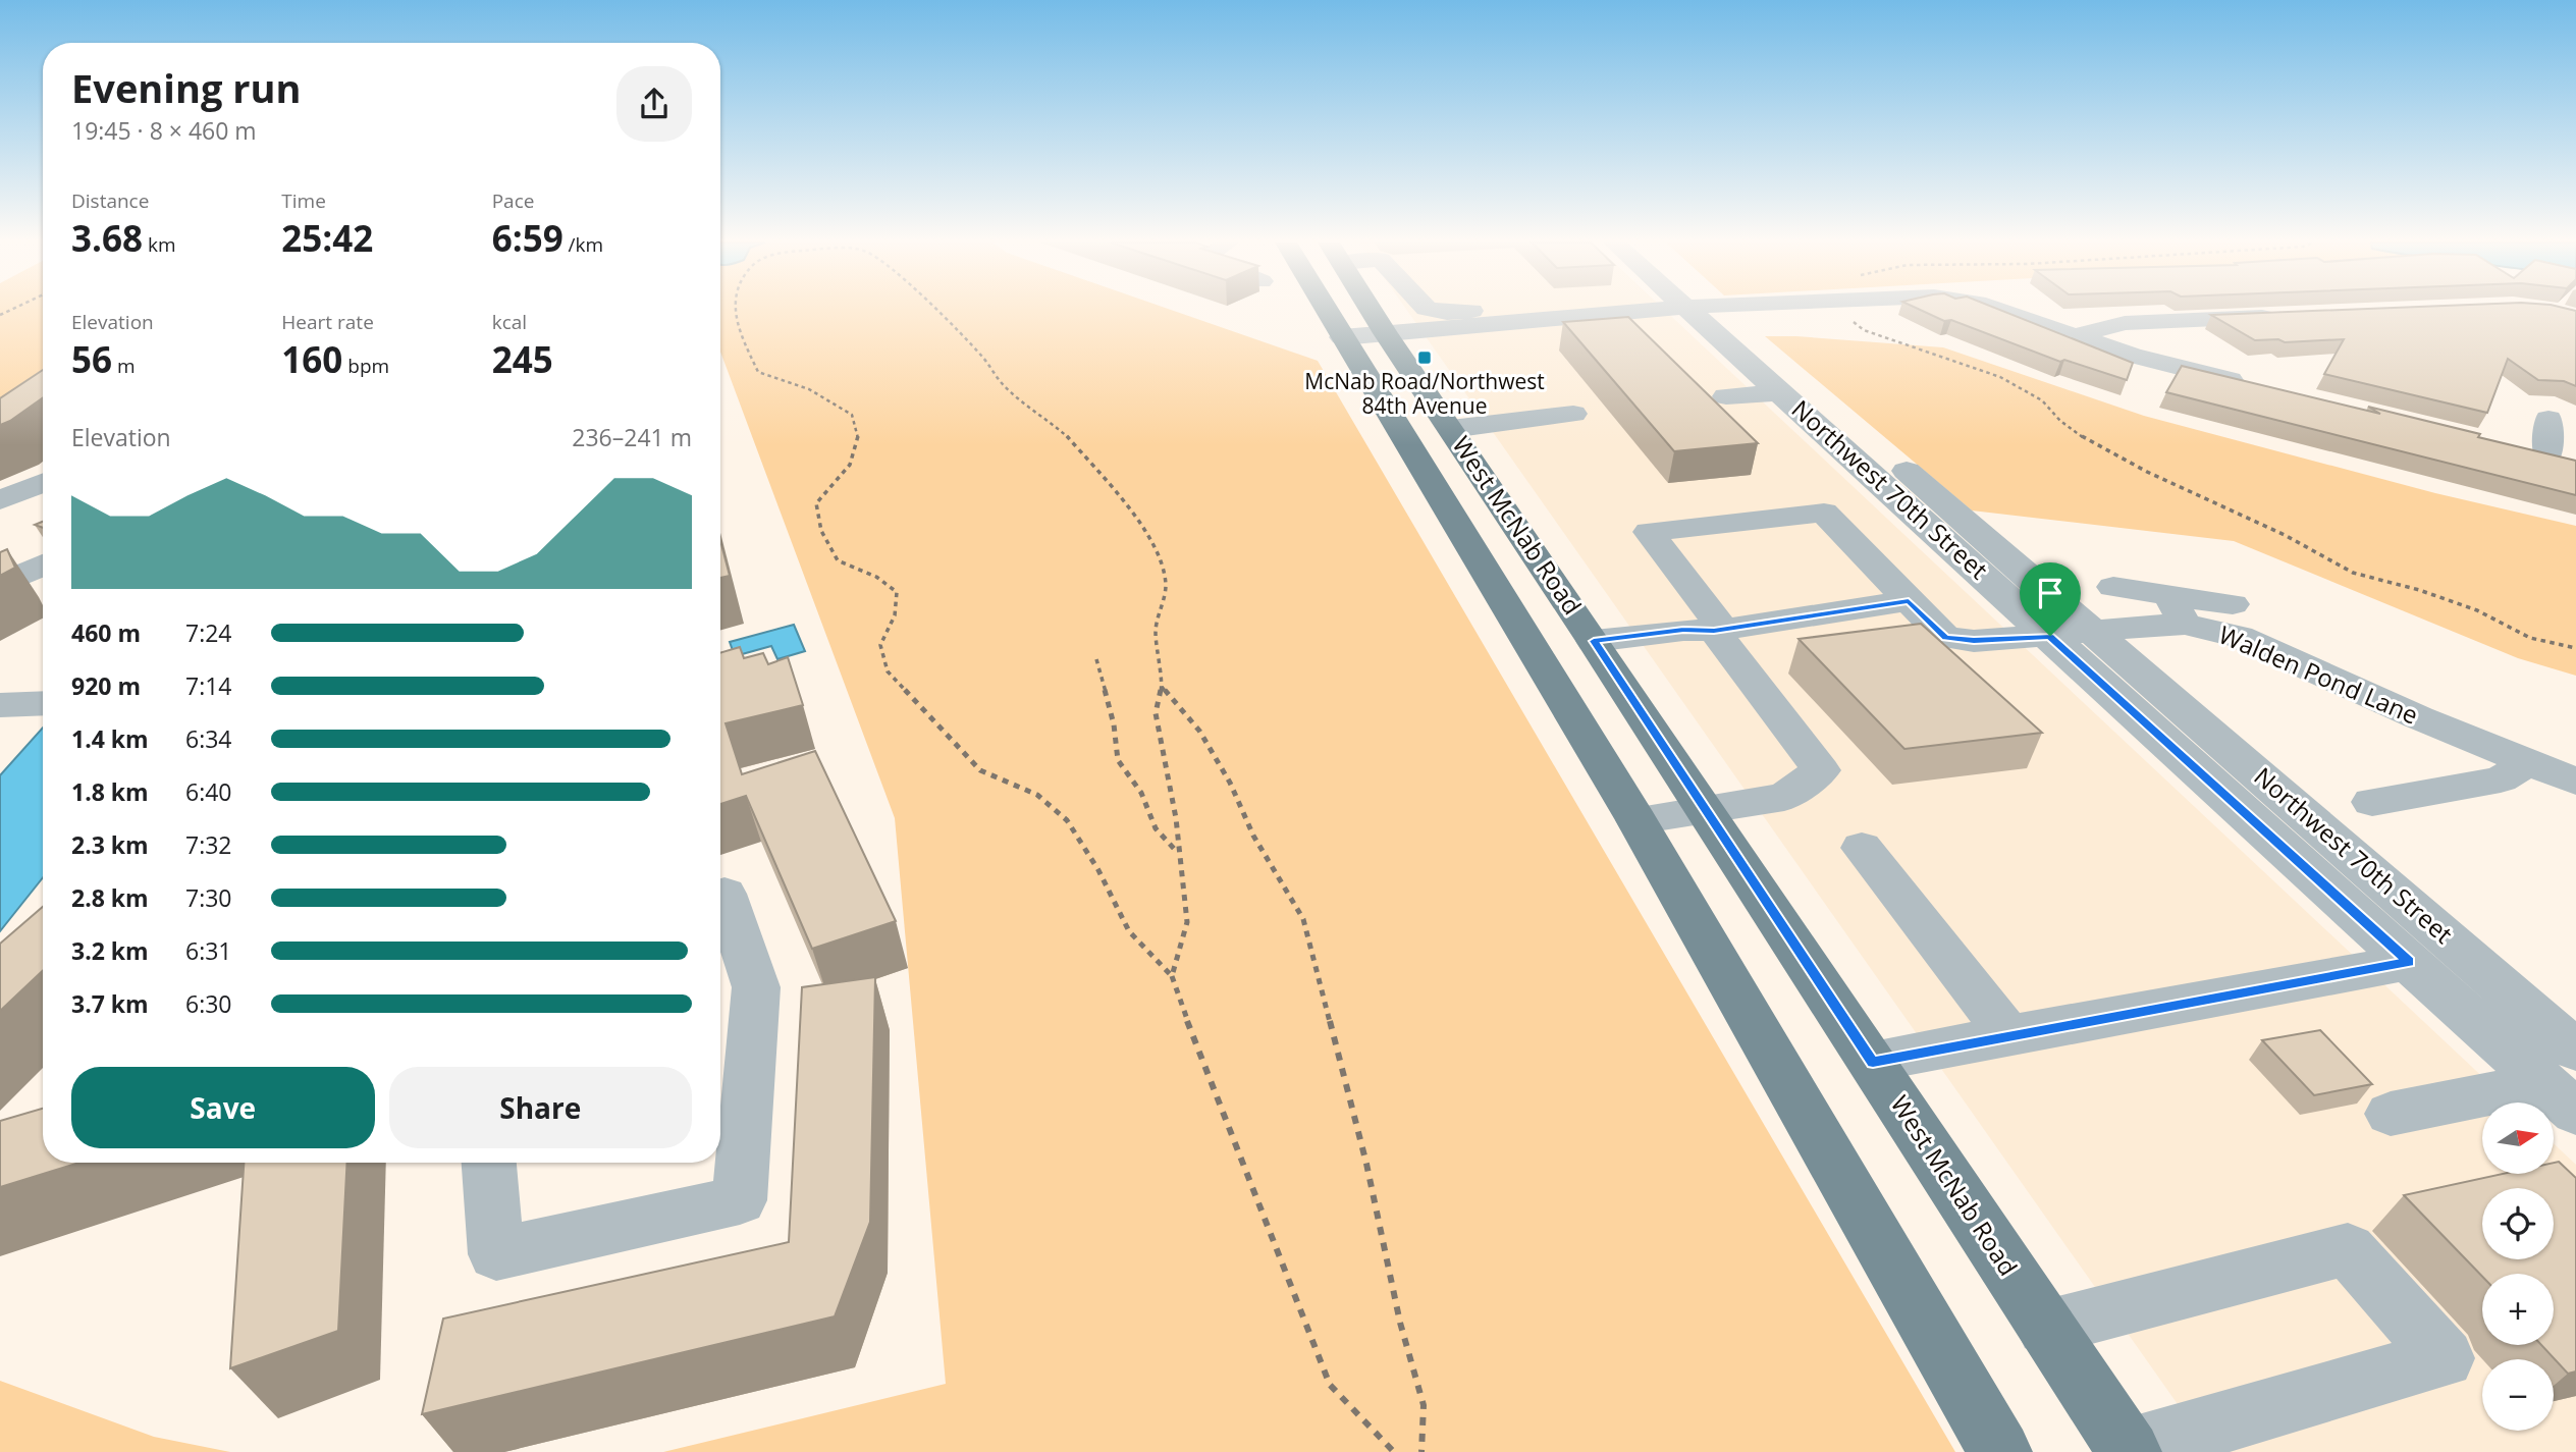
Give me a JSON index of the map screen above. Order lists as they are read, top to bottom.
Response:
{
  "streets": {
    "main road": ["West McNab Road"],
    "street": ["Northwest 70th Street", "Walden Pond Lane"]
  },
  "crossings": [
    ["Northwest 70th Street", "Walden Pond Lane"]
  ],
  "places": {
    "transit": ["McNab Road/Northwest 84th Avenue"]
  },
  "north": "right",
  "page": {
    "heading": ["Evening run", "19:45 · 8 × 460 m"],
    "stats": [
      ["Distance", "3.68 km"],
      ["Time", "25:42"],
      ["Pace", "6:59 /km"],
      ["Elevation", "56 m"],
      ["Heart rate", "160 bpm"],
      ["kcal", "245"]
    ],
    "chart": ["Elevation", "236–241 m"],
    "list": [
      {
        "name": "460 m",
        "note": "7:24"
      },
      {
        "name": "920 m",
        "note": "7:14"
      },
      {
        "name": "1.4 km",
        "note": "6:34"
      },
      {
        "name": "1.8 km",
        "note": "6:40"
      },
      {
        "name": "2.3 km",
        "note": "7:32"
      },
      {
        "name": "2.8 km",
        "note": "7:30"
      },
      {
        "name": "3.2 km",
        "note": "6:31"
      },
      {
        "name": "3.7 km",
        "note": "6:30"
      }
    ],
    "buttons": ["Save", "Share"],
    "map_buttons": ["+", "−"]
  }
}
